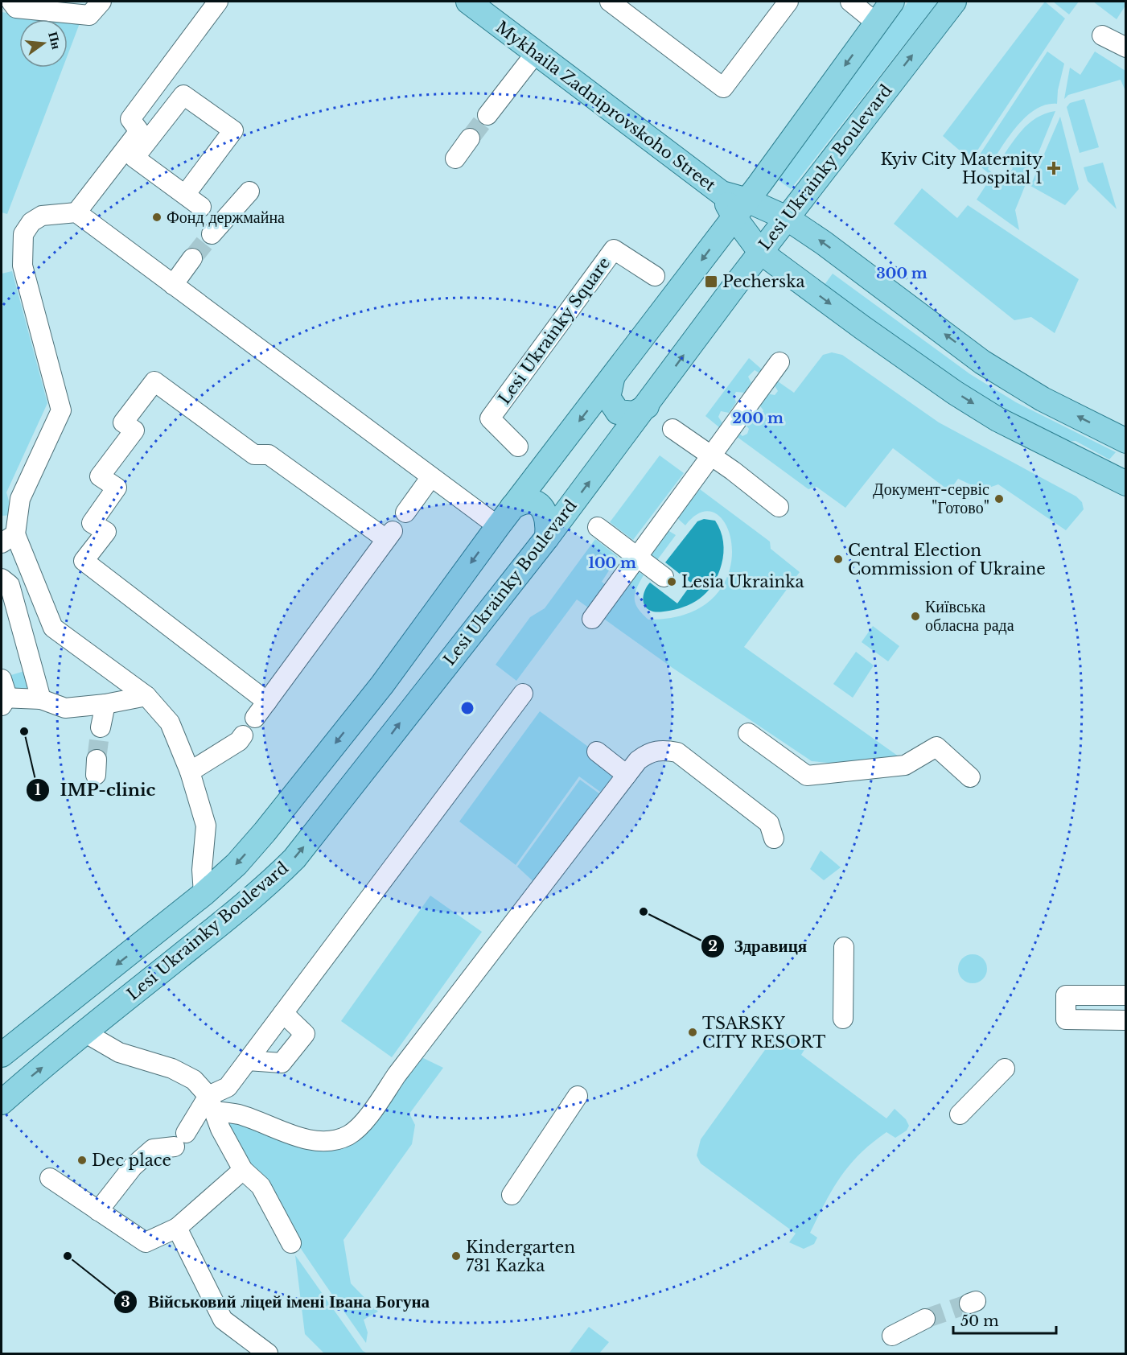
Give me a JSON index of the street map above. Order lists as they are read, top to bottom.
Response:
{
  "streets": {
    "main road": ["Mykhaila Zadniprovskoho Street", "Lesi Ukrainky Boulevard"],
    "street": ["Lesi Ukrainky Square"]
  },
  "crossings": [
    ["Mykhaila Zadniprovskoho Street", "Lesi Ukrainky Boulevard"]
  ],
  "places": {
    "health": ["Kyiv City Maternity Hospital 1"],
    "other": [
      "Фонд держмайна",
      "Документ-сервіс \"Готово\"",
      "Central Election Commission of Ukraine",
      "Lesia Ukrainka",
      "Київська обласна рада",
      "IMP-clinic",
      "Здравиця",
      "TSARSKY CITY RESORT",
      "Dec place",
      "Військовий ліцей імені Івана Богуна",
      "Kindergarten 731 Kazka"
    ],
    "transit": ["Pecherska"]
  },
  "scale_bar": "50 m",
  "north": "right",
  "rings": ["300 m", "200 m", "100 m"]
}
